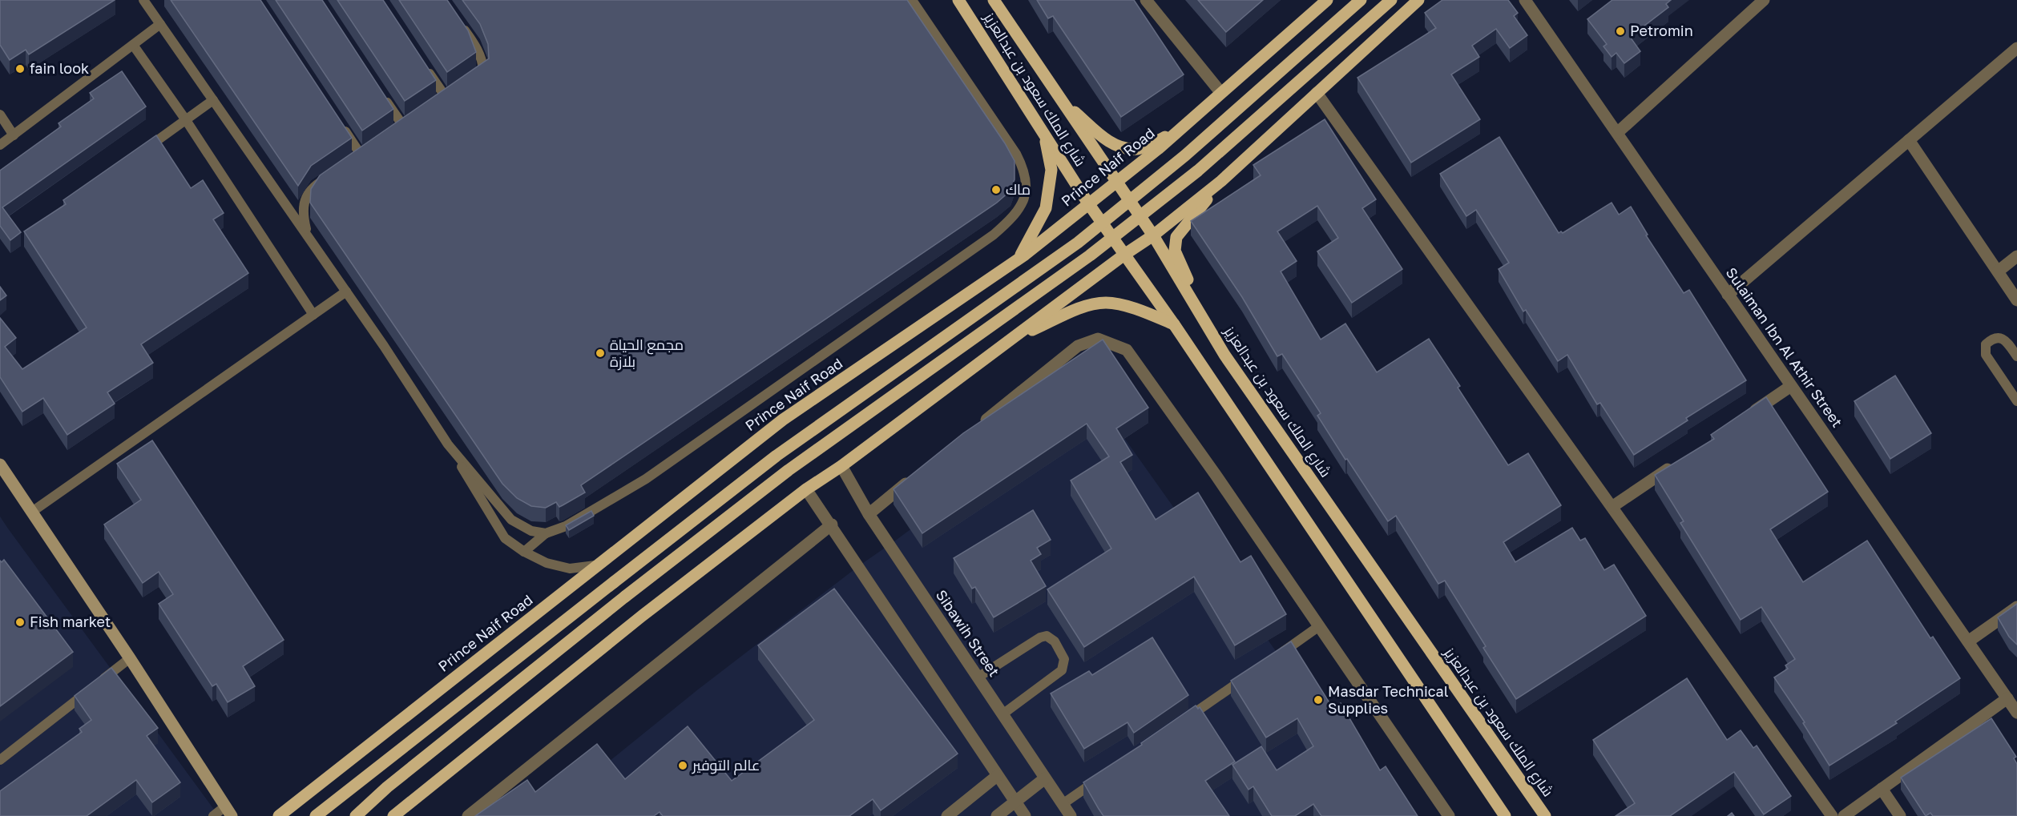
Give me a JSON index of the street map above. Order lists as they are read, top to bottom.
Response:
{
  "streets": {
    "main road": ["شارع الملك سعود بن عبدالعزيز", "Prince Naif Road"],
    "street": ["Sulaiman Ibn Al Athir Street", "Sibawih Street"]
  },
  "crossings": [
    ["شارع الملك سعود بن عبدالعزيز", "Prince Naif Road"]
  ],
  "places": [
    "Petromin",
    "fain look",
    "ماك",
    "مجمع الحياة بلازة",
    "Fish market",
    "Masdar Technical Supplies",
    "عالم التوفير"
  ]
}
